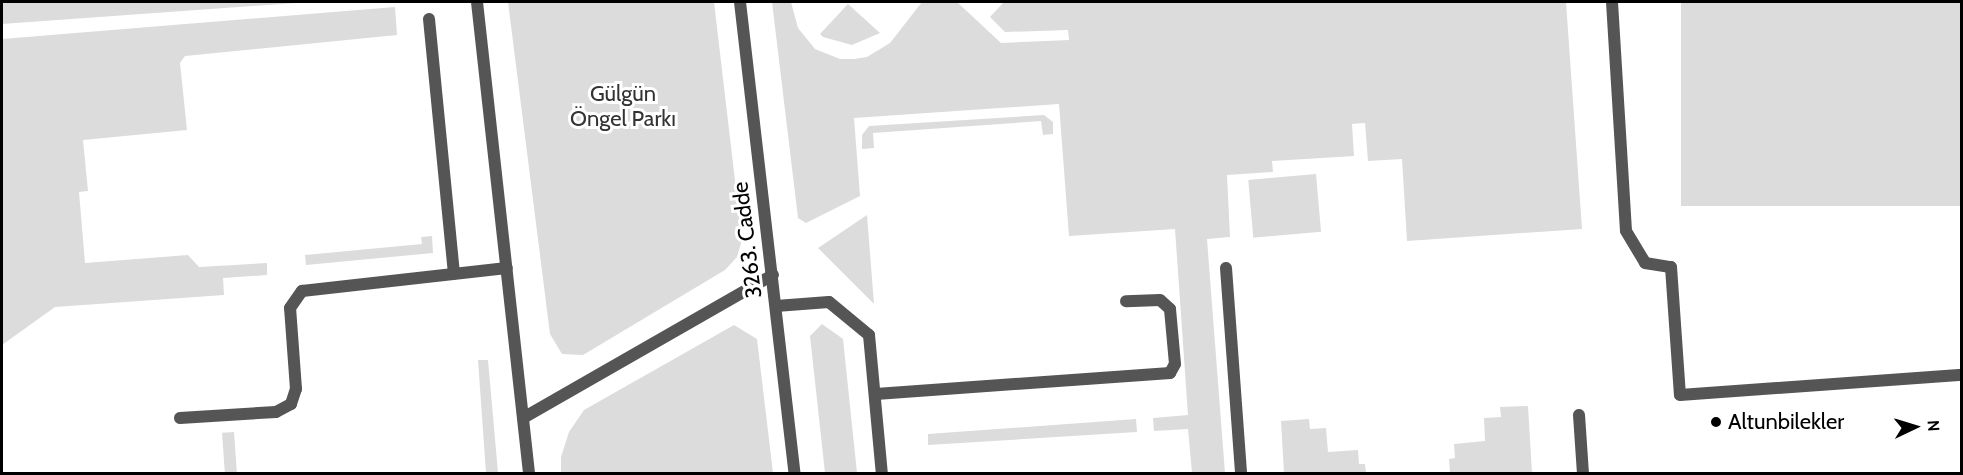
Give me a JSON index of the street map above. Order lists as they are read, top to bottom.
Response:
{
  "streets": {
    "street": ["3263. Cadde"]
  },
  "parks": ["Gülgün Öngel Parkı"],
  "places": ["Altunbilekler"],
  "north": "right"
}
